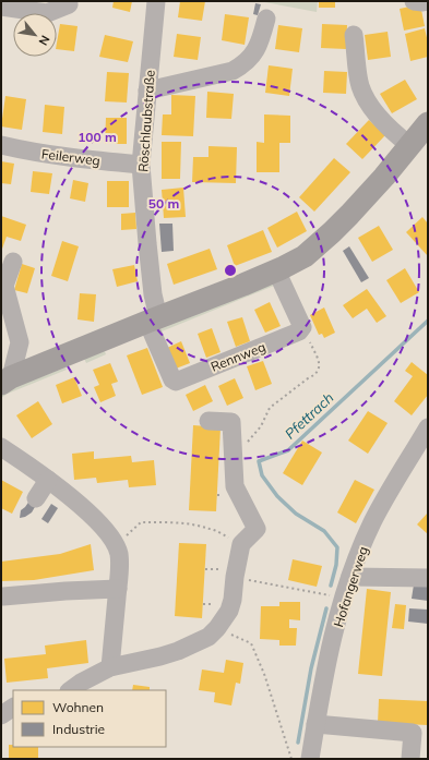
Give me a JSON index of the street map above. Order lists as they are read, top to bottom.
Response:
{
  "streets": {
    "street": [
      "Röschlaubstraße",
      "Feilerweg",
      "Rennweg",
      "Hofangerweg"
    ]
  },
  "crossings": [
    ["Röschlaubstraße", "Feilerweg"],
    ["Röschlaubstraße", "Rennweg"]
  ],
  "water": ["Pfettrach"],
  "legend": ["Wohnen", "Industrie"],
  "north": "bottom right",
  "rings": ["100 m", "50 m"]
}
